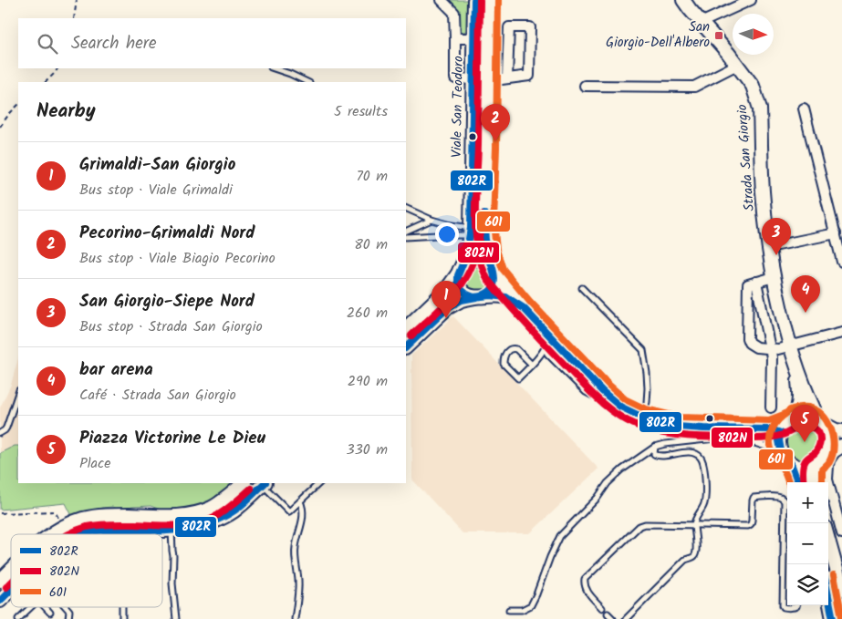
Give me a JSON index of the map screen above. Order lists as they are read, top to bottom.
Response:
{
  "streets": {
    "main road": ["Viale San Teodoro", "Strada San Giorgio"]
  },
  "places": {
    "transit": ["San Giorgio-Dell'Albero"]
  },
  "lines": ["transit line 802R", "transit line 802N", "transit line 601"],
  "legend": ["802R", "802N", "601"],
  "north": "right",
  "page": {
    "search": "Search here",
    "heading": ["Nearby", "5 results"],
    "pins": [
      "2",
      "3",
      "4",
      "1",
      "5"
    ],
    "list": [
      {
        "mark": "1",
        "name": "Grimaldi-San Giorgio",
        "note": "Bus stop · Viale Grimaldi",
        "value": "70 m"
      },
      {
        "mark": "2",
        "name": "Pecorino-Grimaldi Nord",
        "note": "Bus stop · Viale Biagio Pecorino",
        "value": "80 m"
      },
      {
        "mark": "3",
        "name": "San Giorgio-Siepe Nord",
        "note": "Bus stop · Strada San Giorgio",
        "value": "260 m"
      },
      {
        "mark": "4",
        "name": "bar arena",
        "note": "Café · Strada San Giorgio",
        "value": "290 m"
      },
      {
        "mark": "5",
        "name": "Piazza Victorine Le Dieu",
        "note": "Place",
        "value": "330 m"
      }
    ],
    "map_buttons": ["+", "−"]
  }
}
